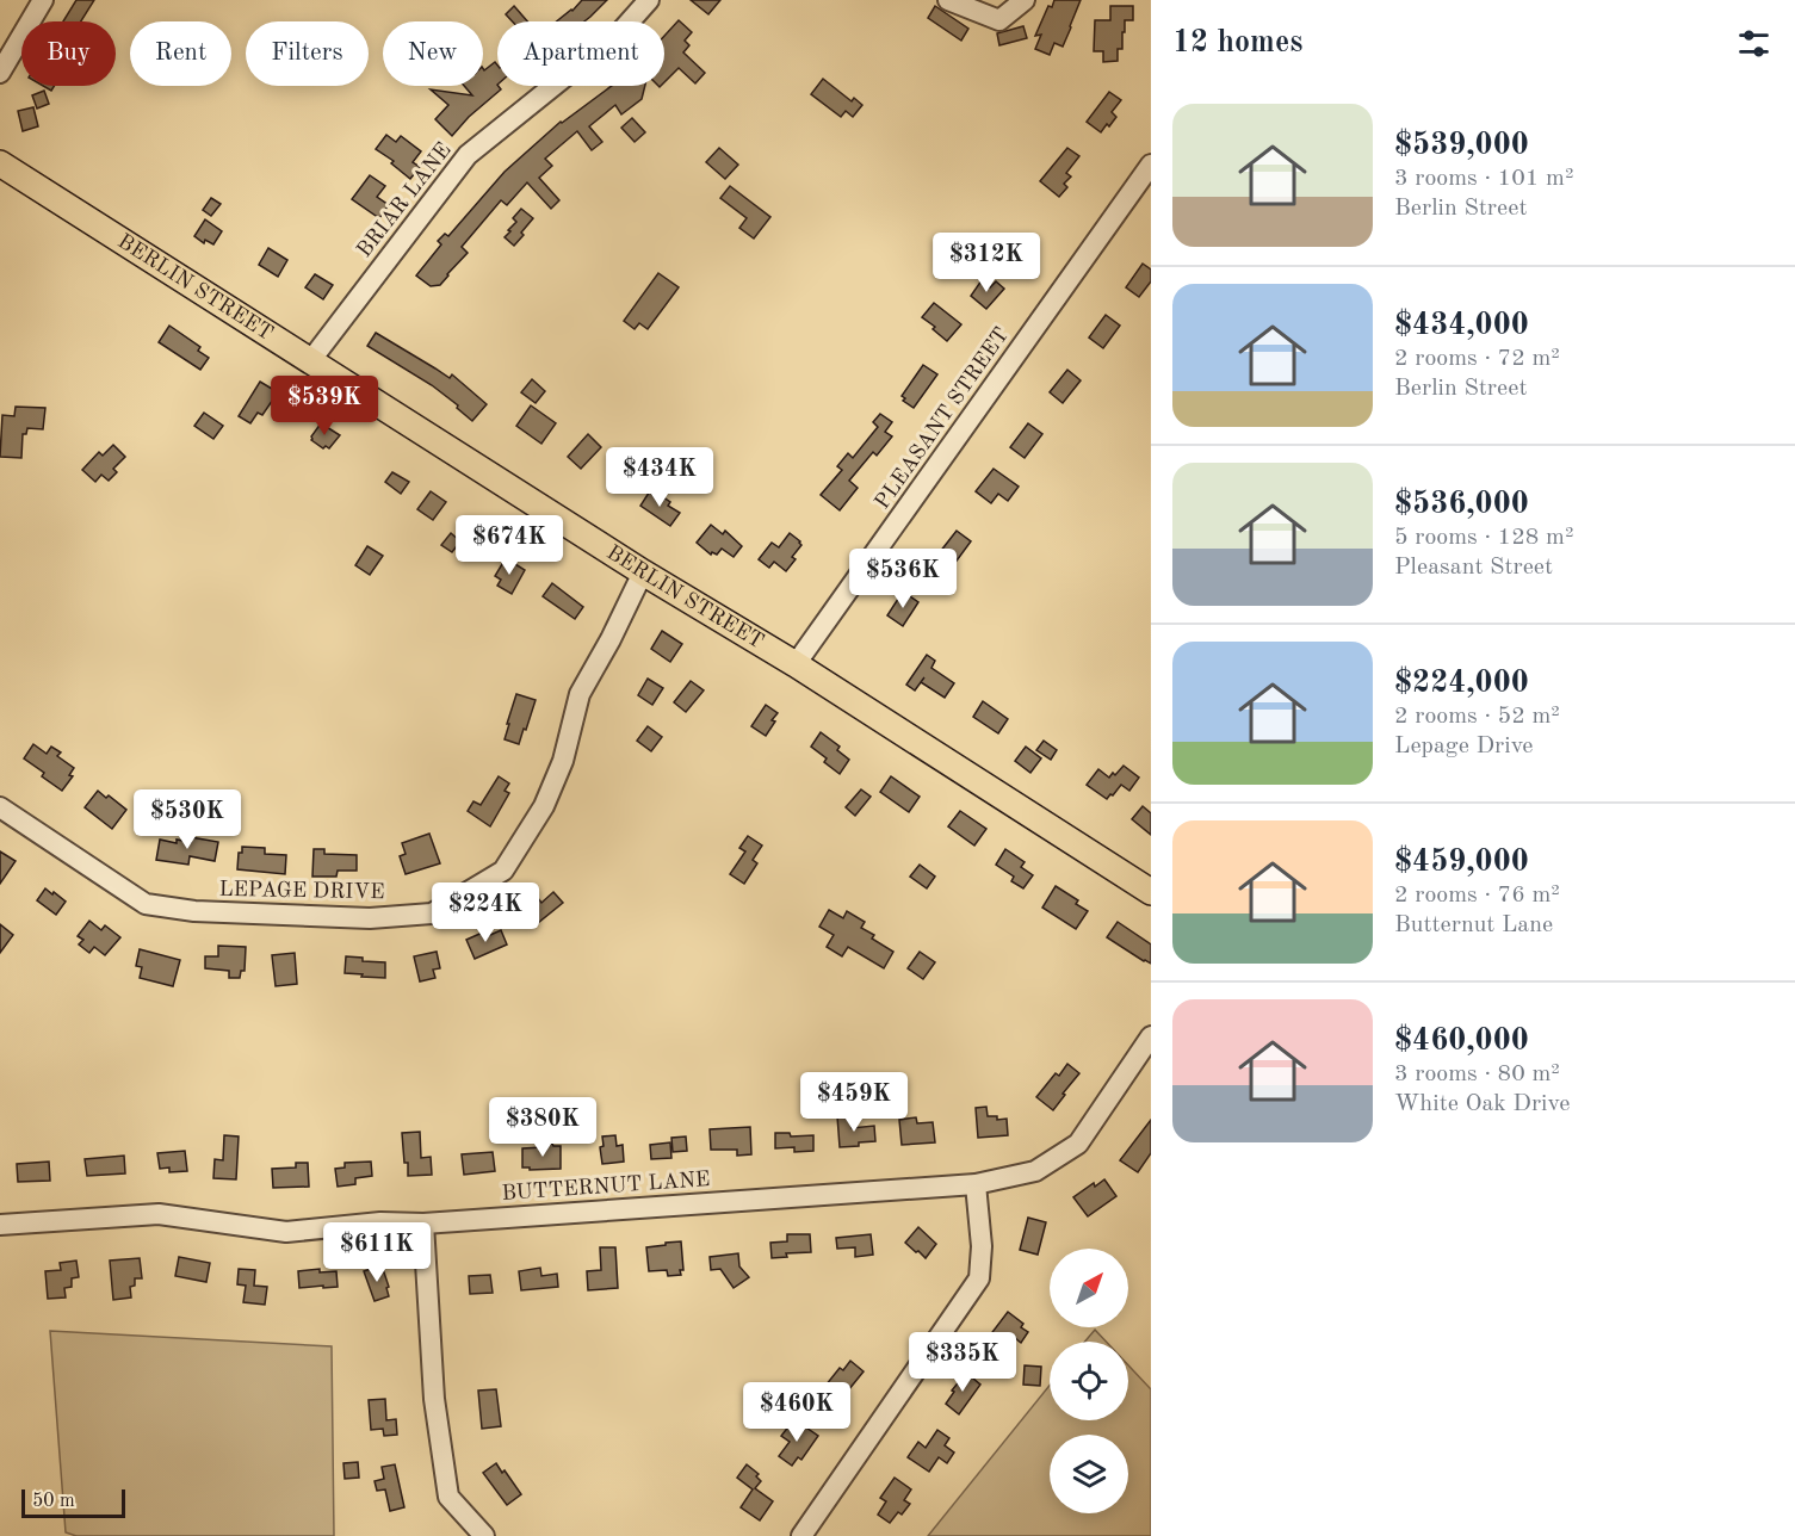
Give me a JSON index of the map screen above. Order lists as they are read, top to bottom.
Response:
{
  "streets": {
    "main road": ["BERLIN STREET"],
    "street": [
      "BRIAR LANE",
      "PLEASANT STREET",
      "LEPAGE DRIVE",
      "BUTTERNUT LANE"
    ]
  },
  "crossings": [
    ["BRIAR LANE", "BERLIN STREET"],
    ["BERLIN STREET", "PLEASANT STREET"],
    ["BERLIN STREET", "LEPAGE DRIVE"]
  ],
  "scale_bar": "50 m",
  "north": "top right",
  "page": {
    "heading": "12 homes",
    "chip": [
      "Buy",
      "Rent",
      "Filters",
      "New",
      "Apartment"
    ],
    "list": [
      {
        "name": "$539,000",
        "note": "3 rooms · 101 m² · Berlin Street"
      },
      {
        "name": "$434,000",
        "note": "2 rooms · 72 m² · Berlin Street"
      },
      {
        "name": "$536,000",
        "note": "5 rooms · 128 m² · Pleasant Street"
      },
      {
        "name": "$224,000",
        "note": "2 rooms · 52 m² · Lepage Drive"
      },
      {
        "name": "$459,000",
        "note": "2 rooms · 76 m² · Butternut Lane"
      },
      {
        "name": "$460,000",
        "note": "3 rooms · 80 m² · White Oak Drive"
      }
    ],
    "price": [
      "$312K",
      "$539K",
      "$434K",
      "$674K",
      "$536K",
      "$530K",
      "$224K",
      "$459K",
      "$380K",
      "$611K",
      "$335K",
      "$460K"
    ],
    "scale": "50 m"
  }
}
